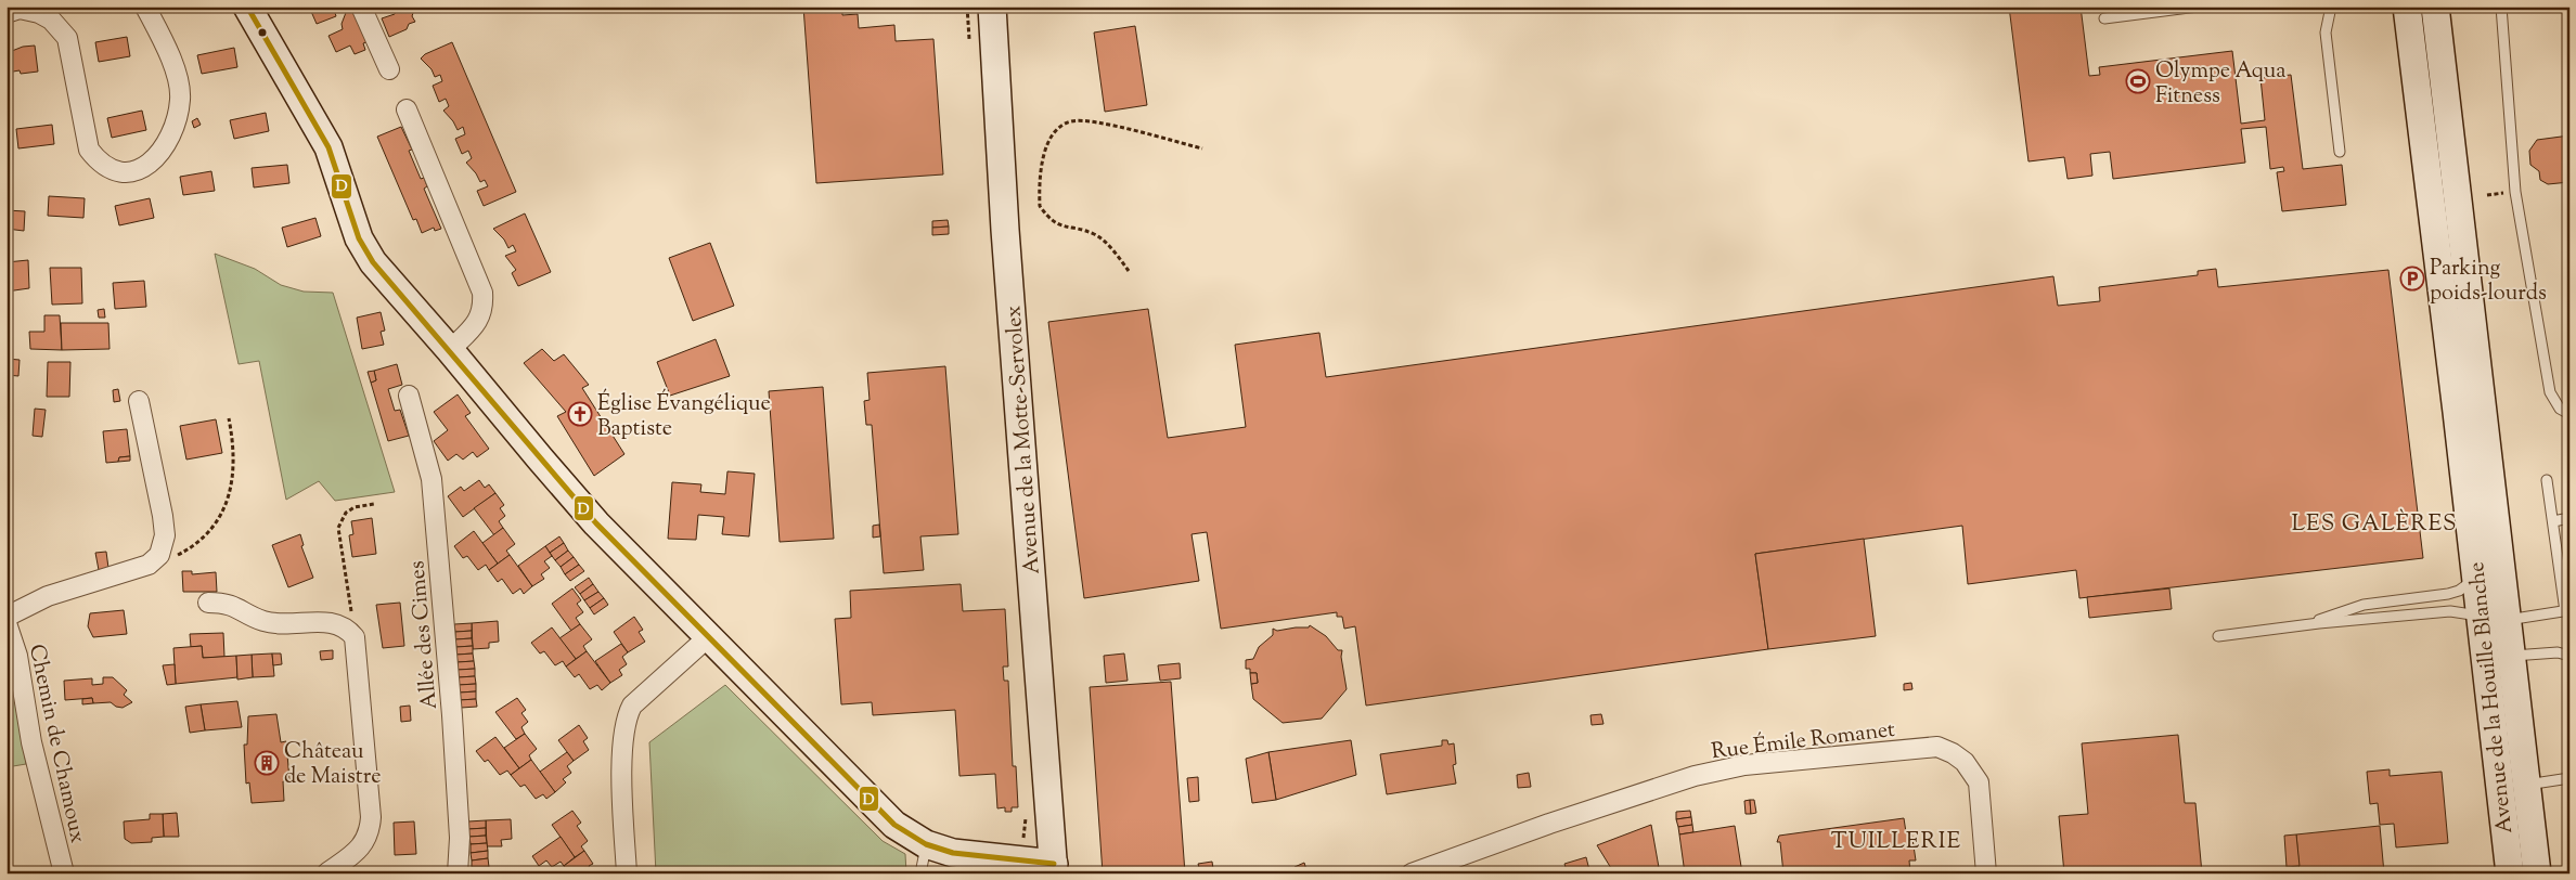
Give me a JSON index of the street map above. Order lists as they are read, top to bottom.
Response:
{
  "streets": {
    "main road": ["Avenue de la Motte-Servolex", "Avenue de la Houille Blanche"],
    "street": ["Allée des Cimes", "Rue Émile Romanet", "Chemin de Chamoux"]
  },
  "districts": ["LES GALÈRES", "TUILLERIE"],
  "places": {
    "sports": ["Olympe Aqua Fitness"],
    "parking": ["Parking poids-lourds"],
    "church": ["Église Évangélique Baptiste"],
    "building": ["Château de Maistre"]
  },
  "lines": ["transit line D"]
}
